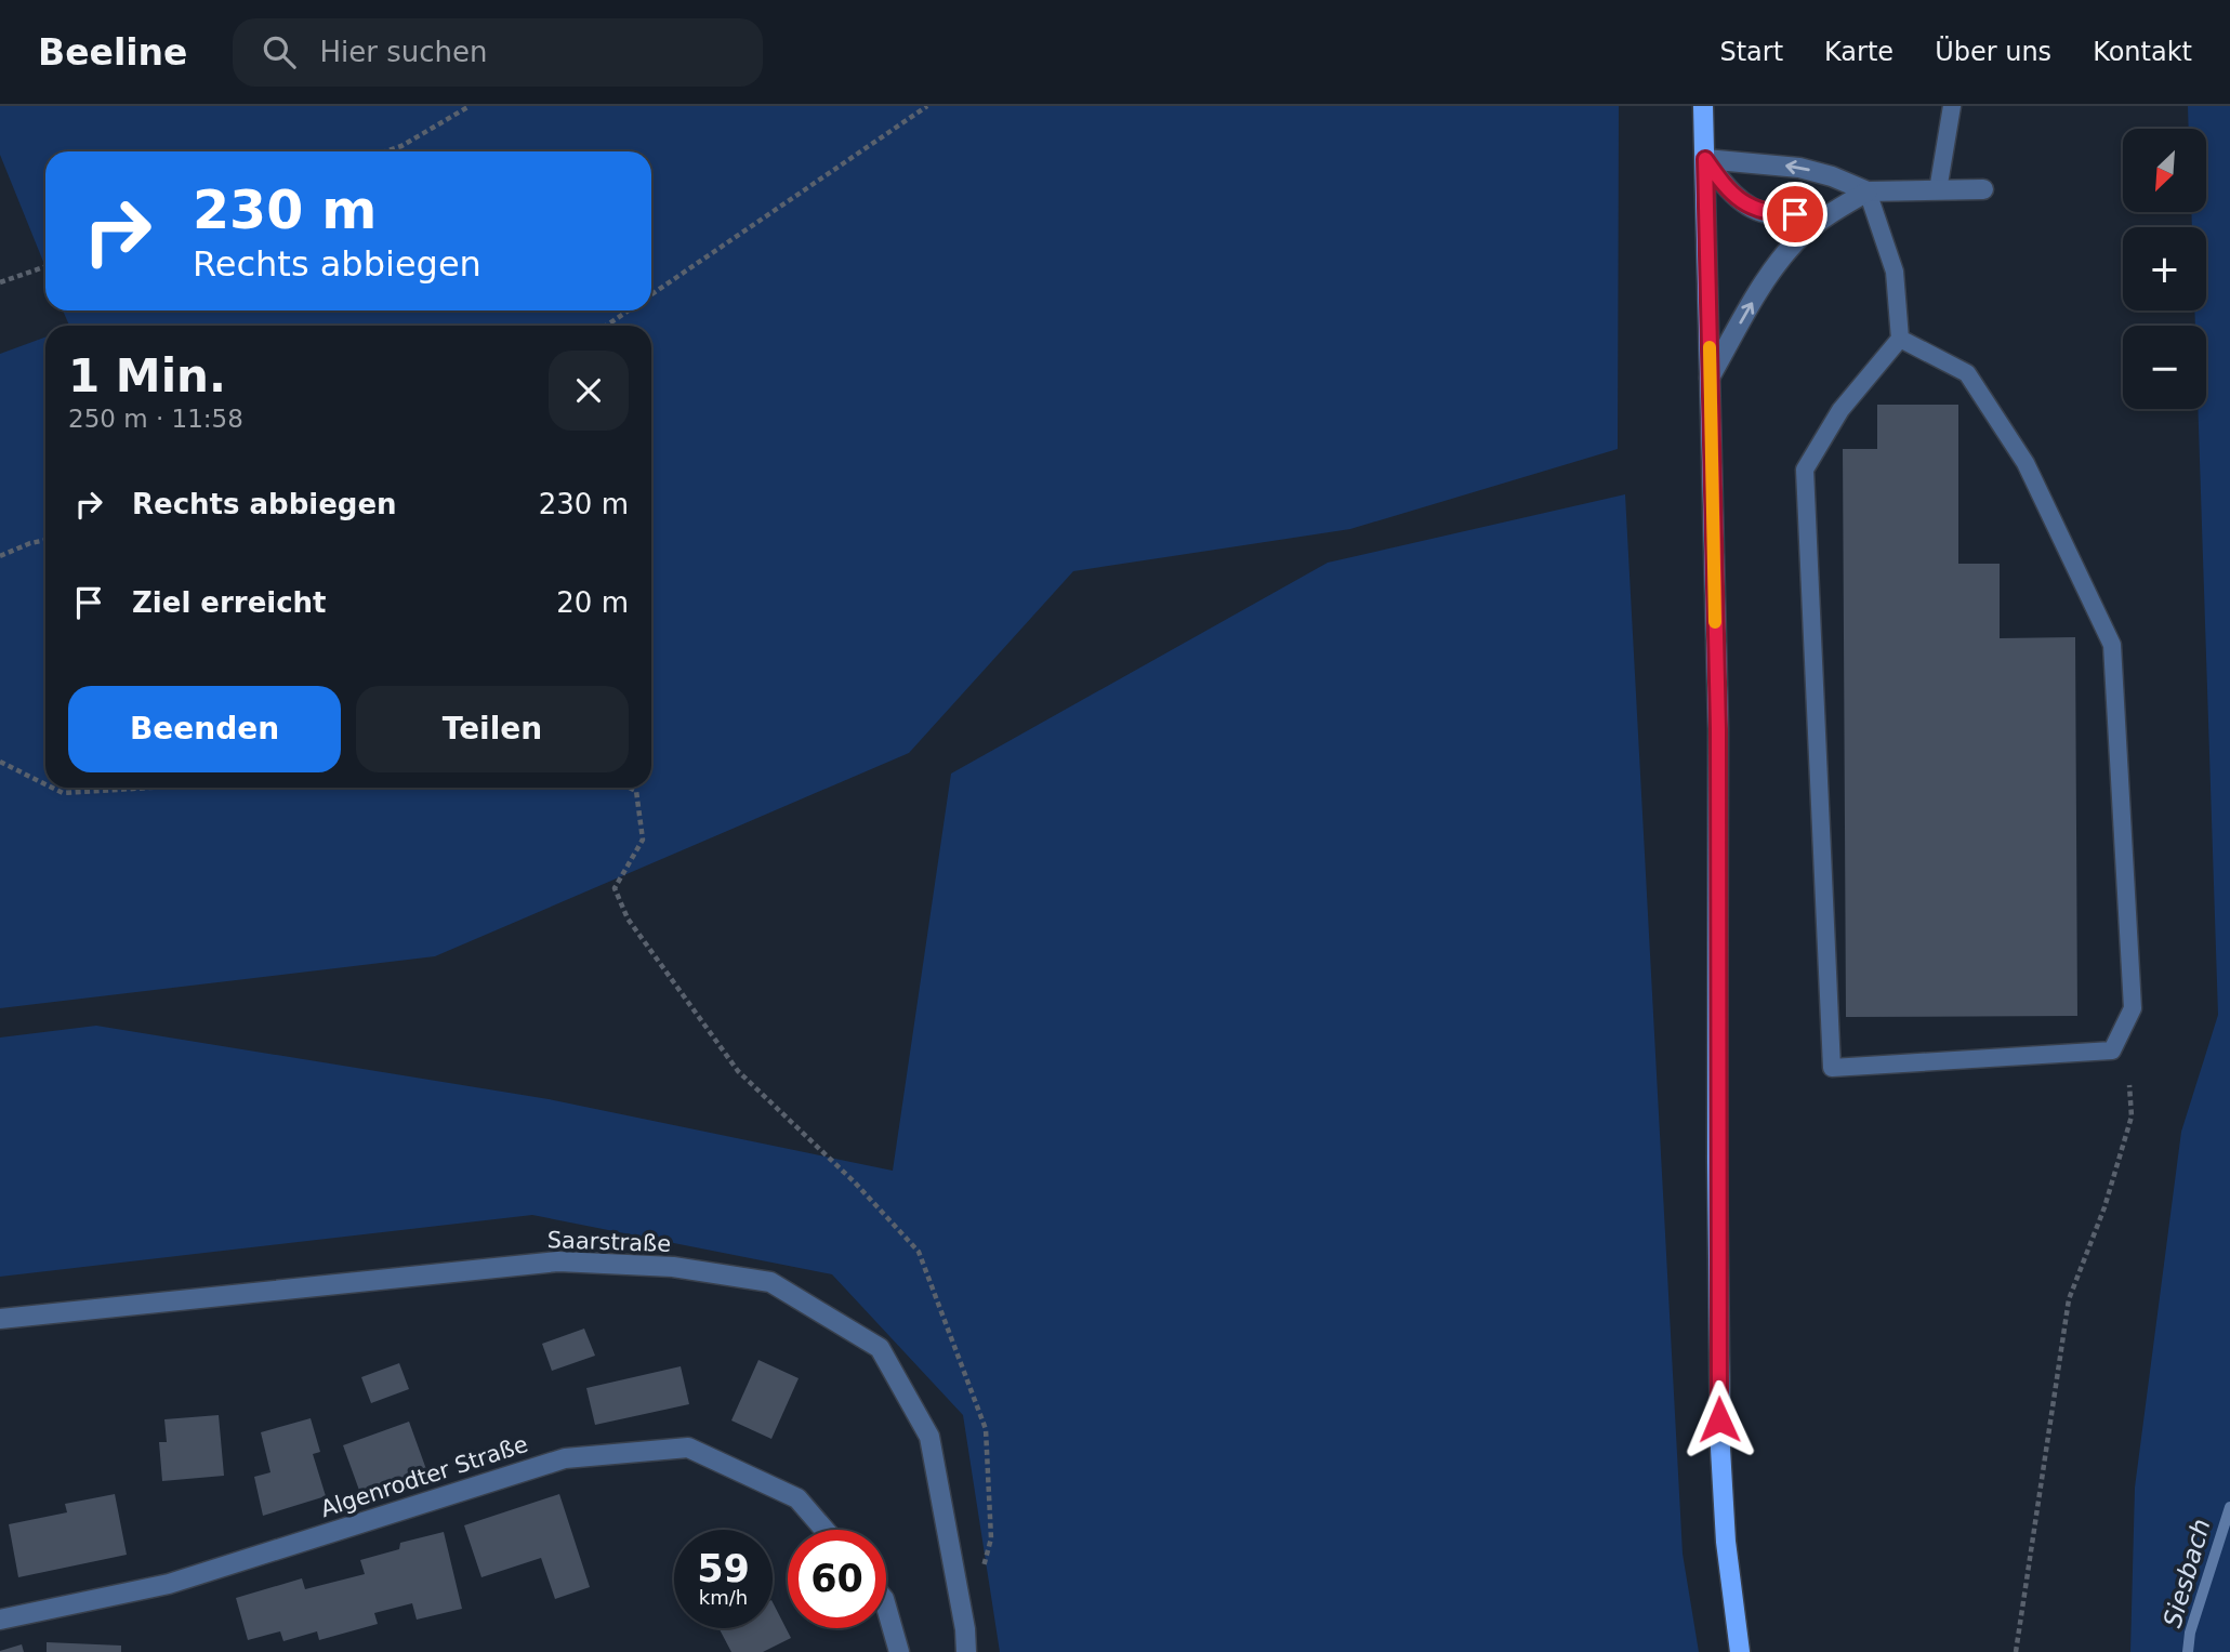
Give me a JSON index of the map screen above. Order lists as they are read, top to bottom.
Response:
{
  "streets": {
    "street": ["Saarstraße", "Algenrodter Straße"]
  },
  "water": ["Siesbach"],
  "north": "bottom left",
  "page": {
    "header": "Beeline",
    "search": "Hier suchen",
    "nav": [
      "Start",
      "Karte",
      "Über uns",
      "Kontakt"
    ],
    "map_buttons": ["+", "−"],
    "turn": ["230 m", "Rechts abbiegen"],
    "heading": ["1 Min.", "250 m · 11:58"],
    "list": [
      {
        "name": "Rechts abbiegen",
        "value": "230 m"
      },
      {
        "name": "Ziel erreicht",
        "value": "20 m"
      }
    ],
    "buttons": ["Beenden", "Teilen"],
    "speed": "59 km/h",
    "limit": "60"
  }
}
